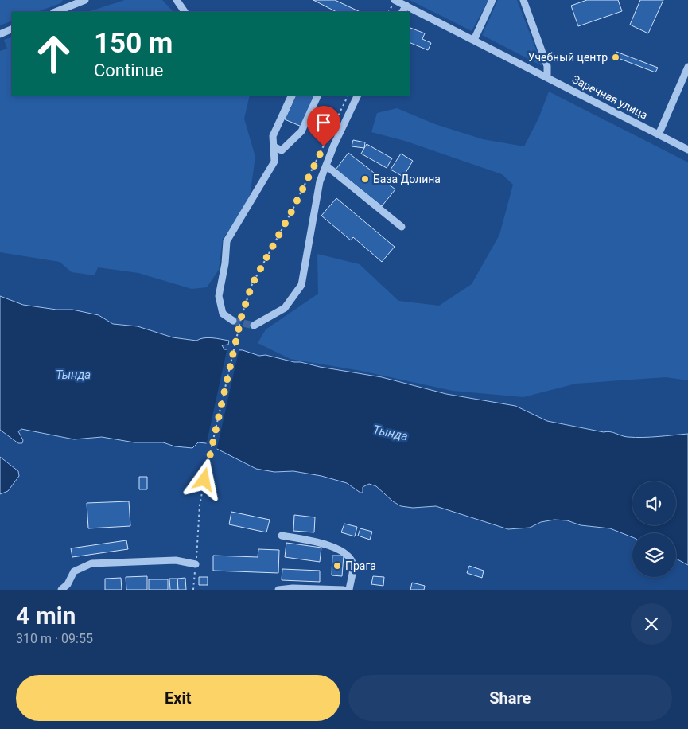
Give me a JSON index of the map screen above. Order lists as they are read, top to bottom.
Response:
{
  "streets": {
    "street": ["Заречная улица"]
  },
  "water": ["Тында"],
  "places": ["Учебный центр", "База Долина", "Прага"],
  "page": {
    "turn": ["150 m", "Continue"],
    "heading": ["4 min", "310 m · 09:55"],
    "buttons": ["Exit", "Share"]
  }
}
